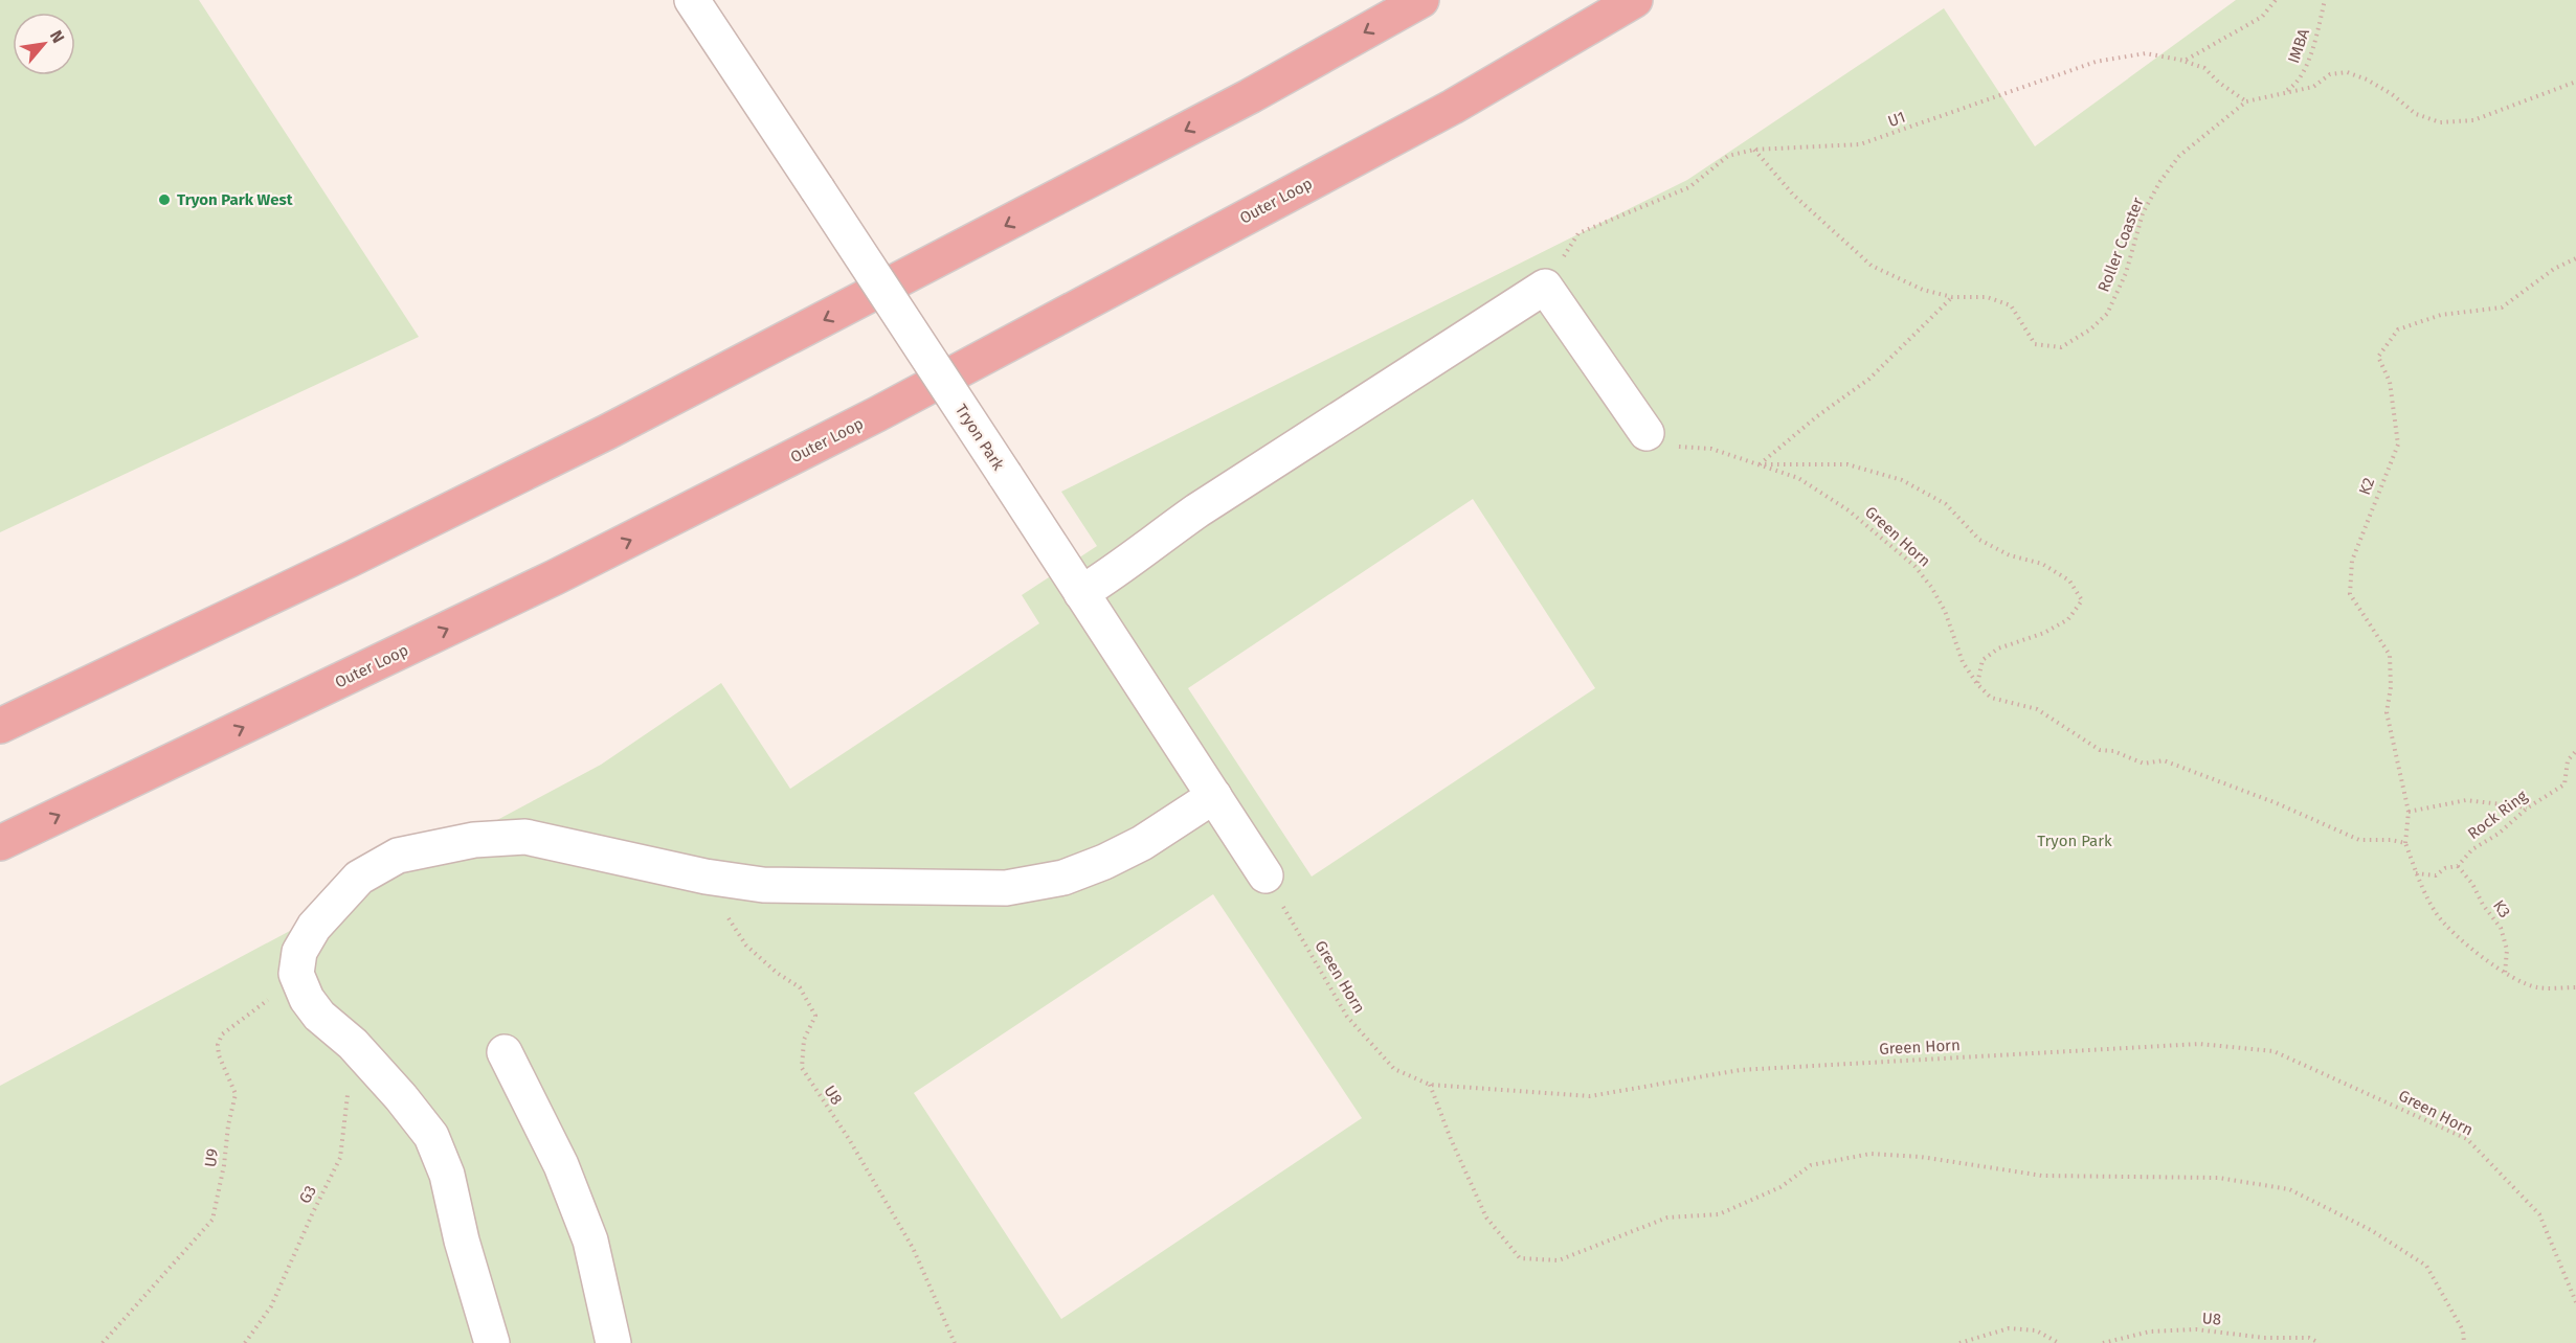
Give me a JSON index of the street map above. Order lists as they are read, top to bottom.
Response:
{
  "streets": {
    "highway": ["Outer Loop"],
    "street": ["Tryon Park"],
    "path": [
      "IMBA",
      "U1",
      "Roller Coaster",
      "K2",
      "Green Horn",
      "Rock Ring",
      "K3",
      "U8",
      "U9",
      "G3"
    ]
  },
  "crossings": [
    ["IMBA", "Roller Coaster"],
    ["U1", "Roller Coaster"],
    ["Tryon Park", "Green Horn"],
    ["K2", "Green Horn"],
    ["Rock Ring", "K3"]
  ],
  "parks": ["Tryon Park"],
  "places": ["Tryon Park West"],
  "north": "top right"
}
